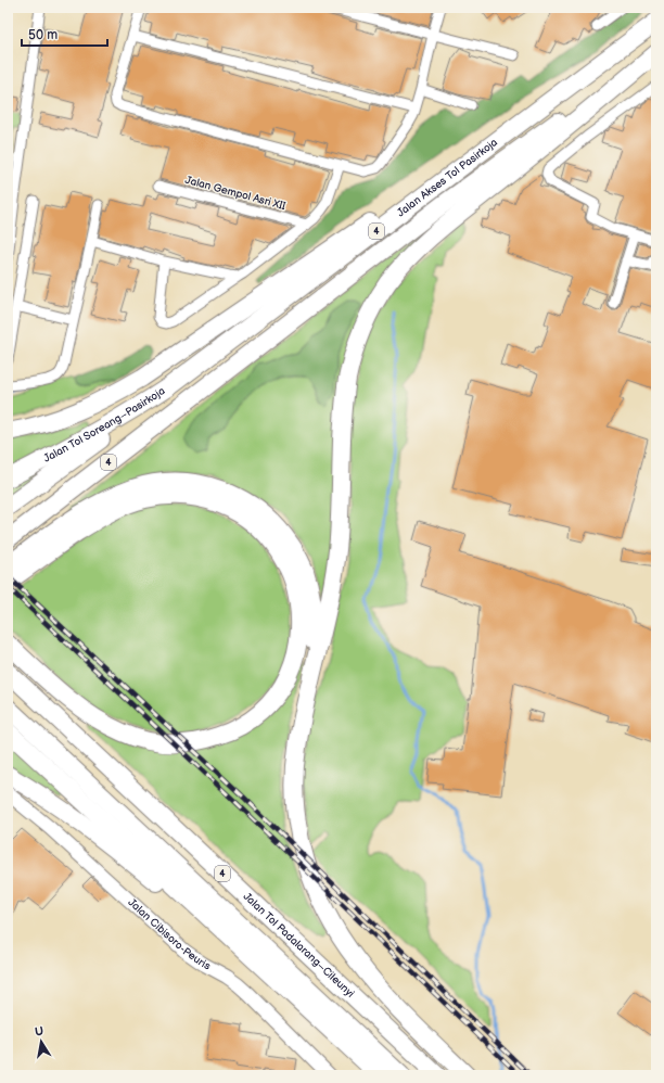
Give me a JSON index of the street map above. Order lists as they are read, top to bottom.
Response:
{
  "streets": {
    "highway": [
      "Jalan Akses Tol Pasirkoja",
      "4",
      "Jalan Tol Soreang–Pasirkoja",
      "Jalan Tol Padalarang–Cileunyi"
    ],
    "street": ["Jalan Gempol Asri XII", "Jalan Cibisoro-Peuris"]
  },
  "crossings": [
    ["Jalan Akses Tol Pasirkoja", "Jalan Tol Soreang–Pasirkoja"]
  ],
  "scale_bar": "50 m",
  "north": "top"
}
